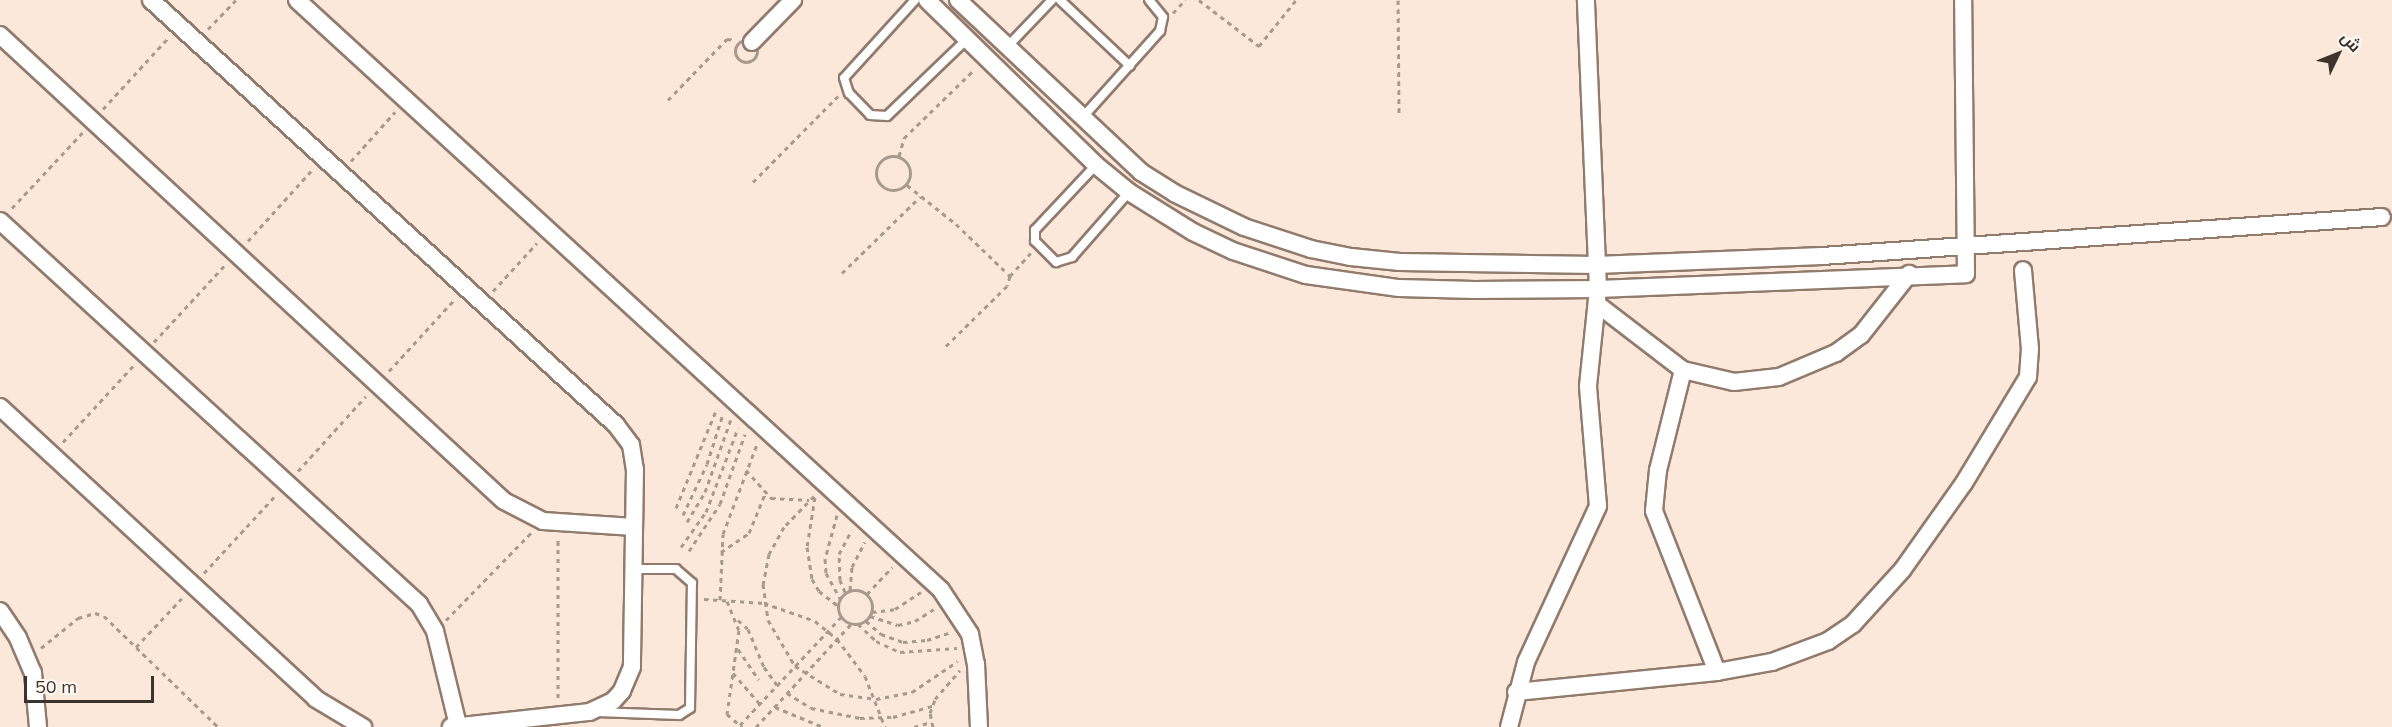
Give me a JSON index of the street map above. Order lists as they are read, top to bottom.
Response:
{
  "scale_bar": "50 m",
  "north": "top right"
}
